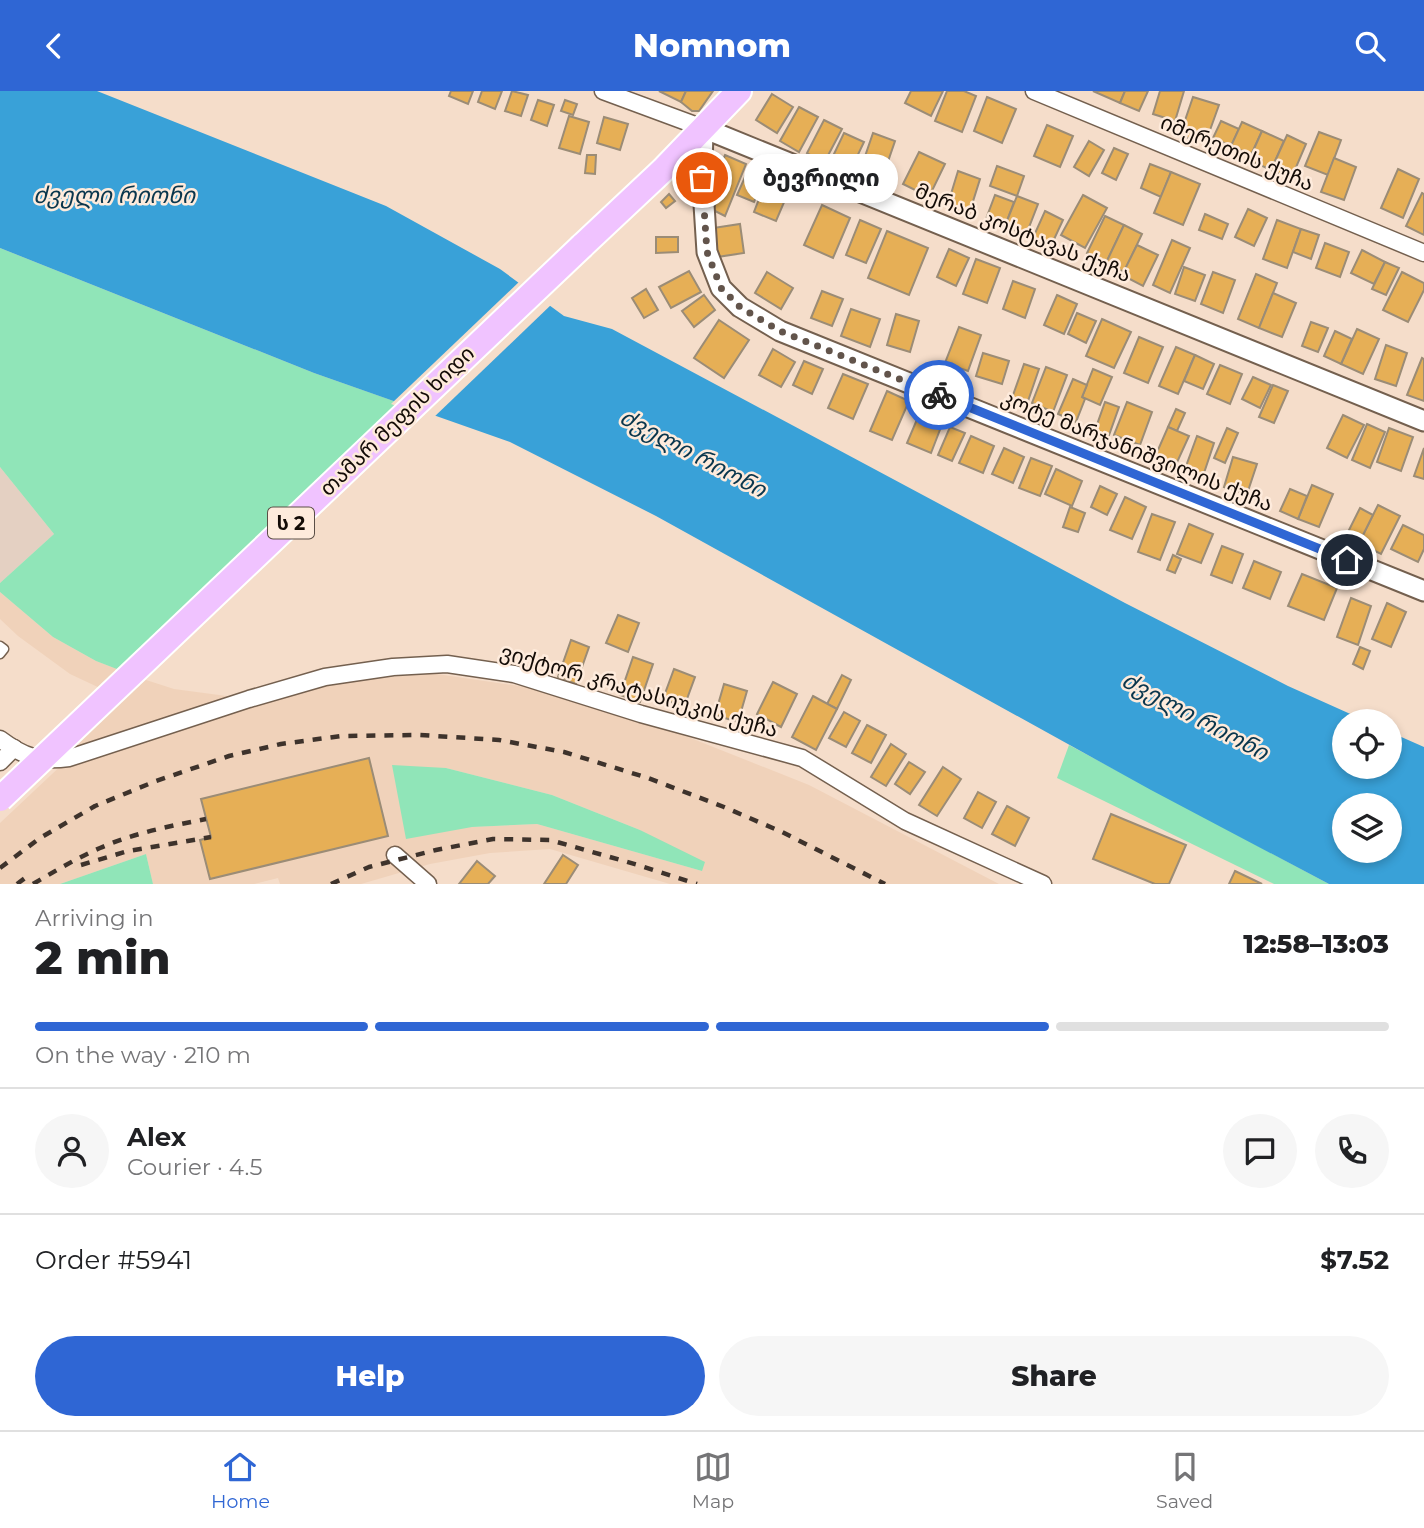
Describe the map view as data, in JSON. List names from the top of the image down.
{
  "streets": {
    "highway": ["თამარ მეფის ხიდი", "ს 2"],
    "street": [
      "იმერეთის ქუჩა",
      "მერაბ კოსტავას ქუჩა",
      "კოტე მარჯანიშვილის ქუჩა",
      "ვიქტორ კრატასიუკის ქუჩა"
    ]
  },
  "crossings": [
    ["მერაბ კოსტავას ქუჩა", "კოტე მარჯანიშვილის ქუჩა"],
    ["მერაბ კოსტავას ქუჩა", "ს 2"],
    ["თამარ მეფის ხიდი", "ს 2"],
    ["კოტე მარჯანიშვილის ქუჩა", "ს 2"]
  ],
  "water": ["ძველი რიონი"],
  "places": ["ბევრილი"],
  "page": {
    "header": "Nomnom",
    "bubble": "ბევრილი",
    "heading": ["2 min", "Arriving in", "12:58–13:03"],
    "panel": [
      "Alex",
      "Courier · 4.5",
      "Order #5941",
      "$7.52"
    ],
    "bar": "On the way · 210 m",
    "buttons": ["Help", "Share"],
    "tabs": ["Home", "Map", "Saved"]
  }
}
